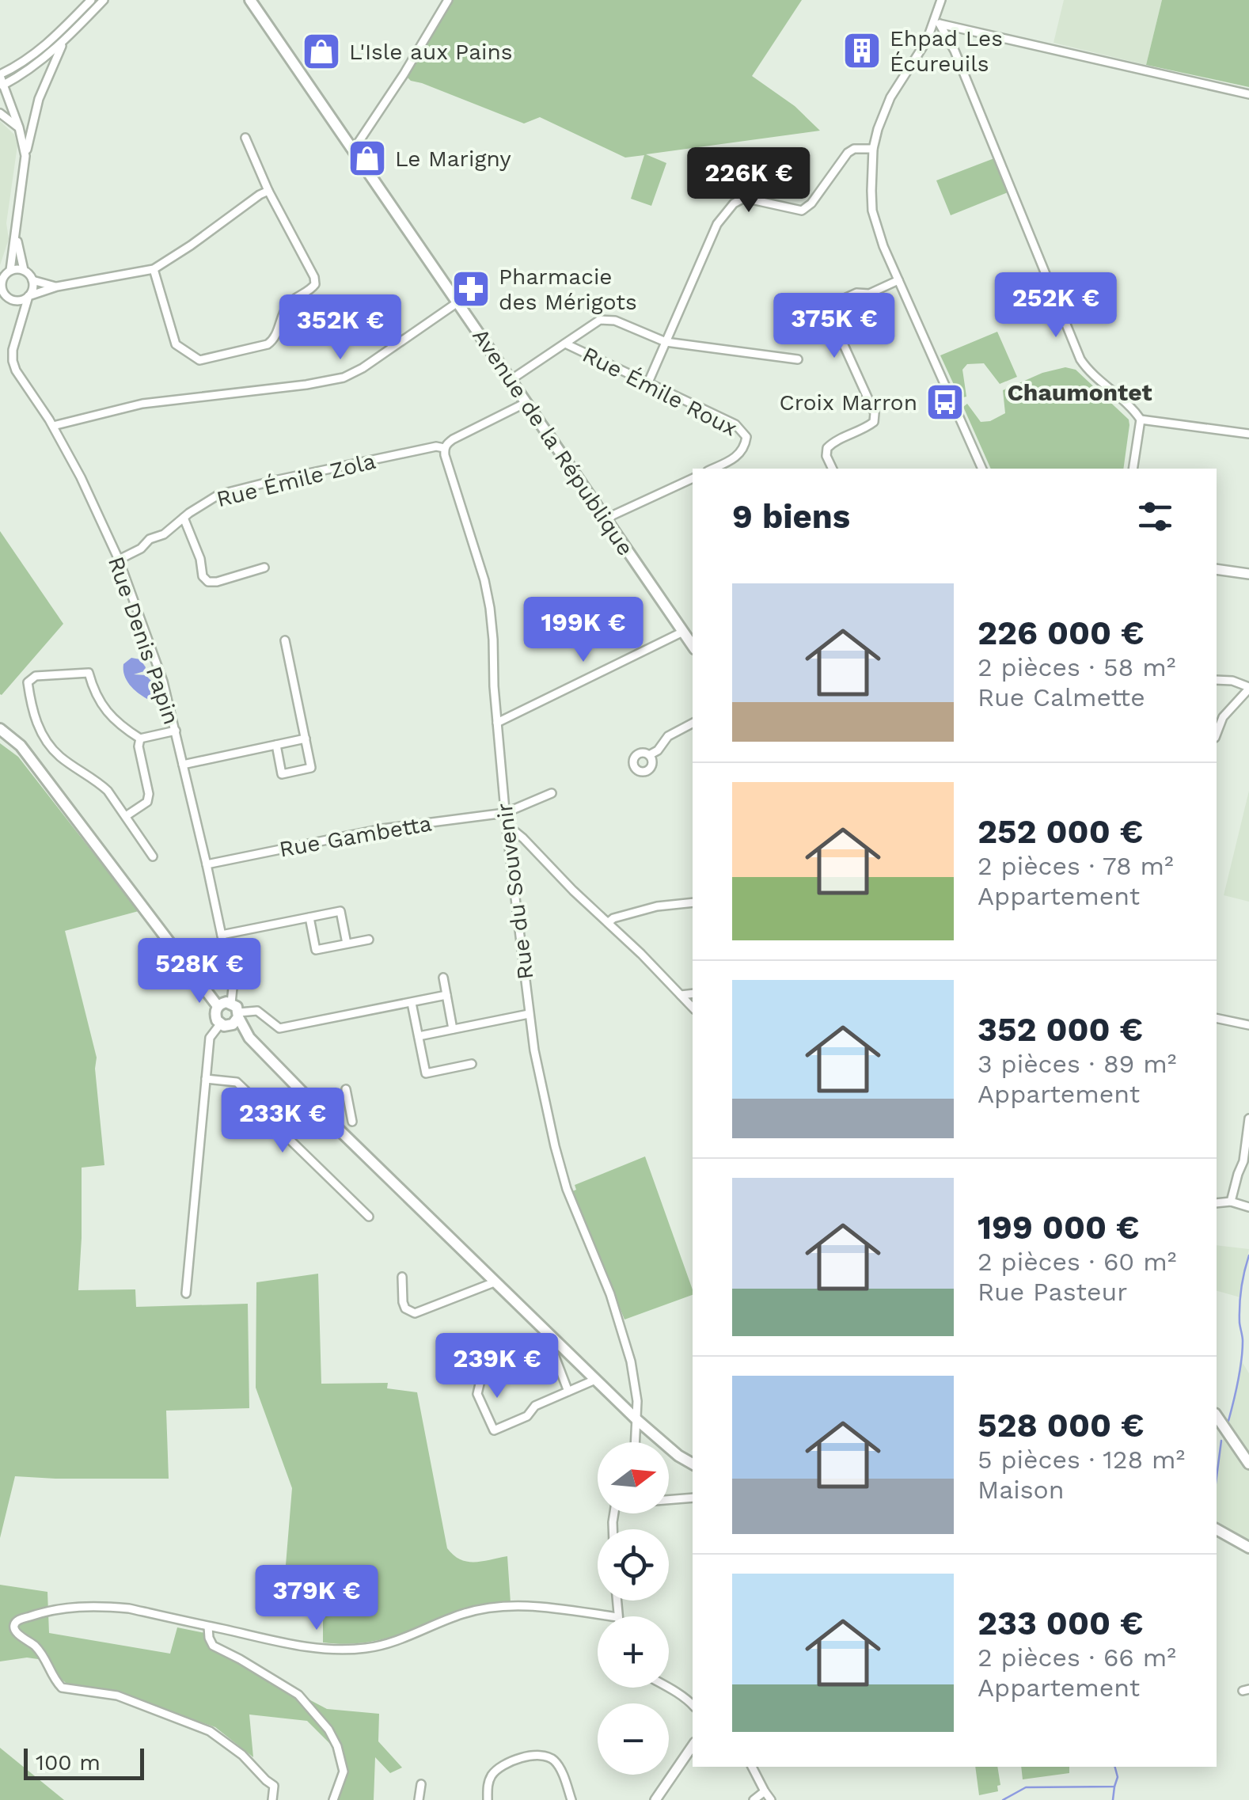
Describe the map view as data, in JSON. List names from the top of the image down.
{
  "streets": {
    "main road": ["Avenue de la République"],
    "street": [
      "Rue Émile Roux",
      "Rue Émile Zola",
      "Rue Denis Papin",
      "Rue Gambetta",
      "Rue du Souvenir"
    ]
  },
  "crossings": [
    ["Rue Émile Zola", "Rue Denis Papin"],
    ["Rue Émile Zola", "Rue du Souvenir"],
    ["Rue Denis Papin", "Rue Gambetta"],
    ["Rue Gambetta", "Rue du Souvenir"]
  ],
  "districts": ["Chaumontet"],
  "places": {
    "building": ["Ehpad Les Écureuils"],
    "shop": ["L'Isle aux Pains", "Le Marigny"],
    "pharmacy": ["Pharmacie des Mérigots"],
    "bus stop": ["Croix Marron"]
  },
  "scale_bar": "100 m",
  "north": "right",
  "page": {
    "price": [
      "226K €",
      "252K €",
      "375K €",
      "352K €",
      "199K €",
      "528K €",
      "233K €",
      "239K €",
      "379K €"
    ],
    "heading": "9 biens",
    "list": [
      {
        "name": "226 000 €",
        "note": "2 pièces · 58 m² · Rue Calmette"
      },
      {
        "name": "252 000 €",
        "note": "2 pièces · 78 m² · Appartement"
      },
      {
        "name": "352 000 €",
        "note": "3 pièces · 89 m² · Appartement"
      },
      {
        "name": "199 000 €",
        "note": "2 pièces · 60 m² · Rue Pasteur"
      },
      {
        "name": "528 000 €",
        "note": "5 pièces · 128 m² · Maison"
      },
      {
        "name": "233 000 €",
        "note": "2 pièces · 66 m² · Appartement"
      }
    ],
    "map_buttons": ["+", "−"],
    "scale": "100 m"
  }
}
